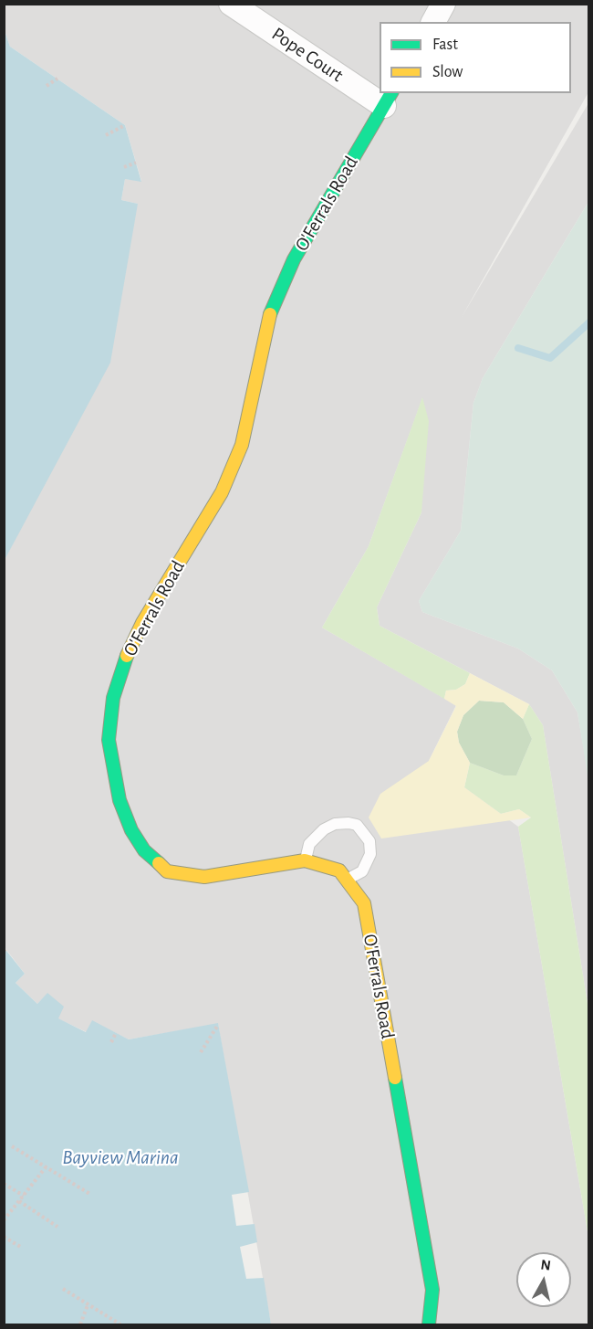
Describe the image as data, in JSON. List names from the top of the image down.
{
  "streets": {
    "street": ["Pope Court", "O'Ferrals Road"]
  },
  "water": ["Bayview Marina"],
  "legend": ["Fast", "Slow"],
  "north": "top"
}
